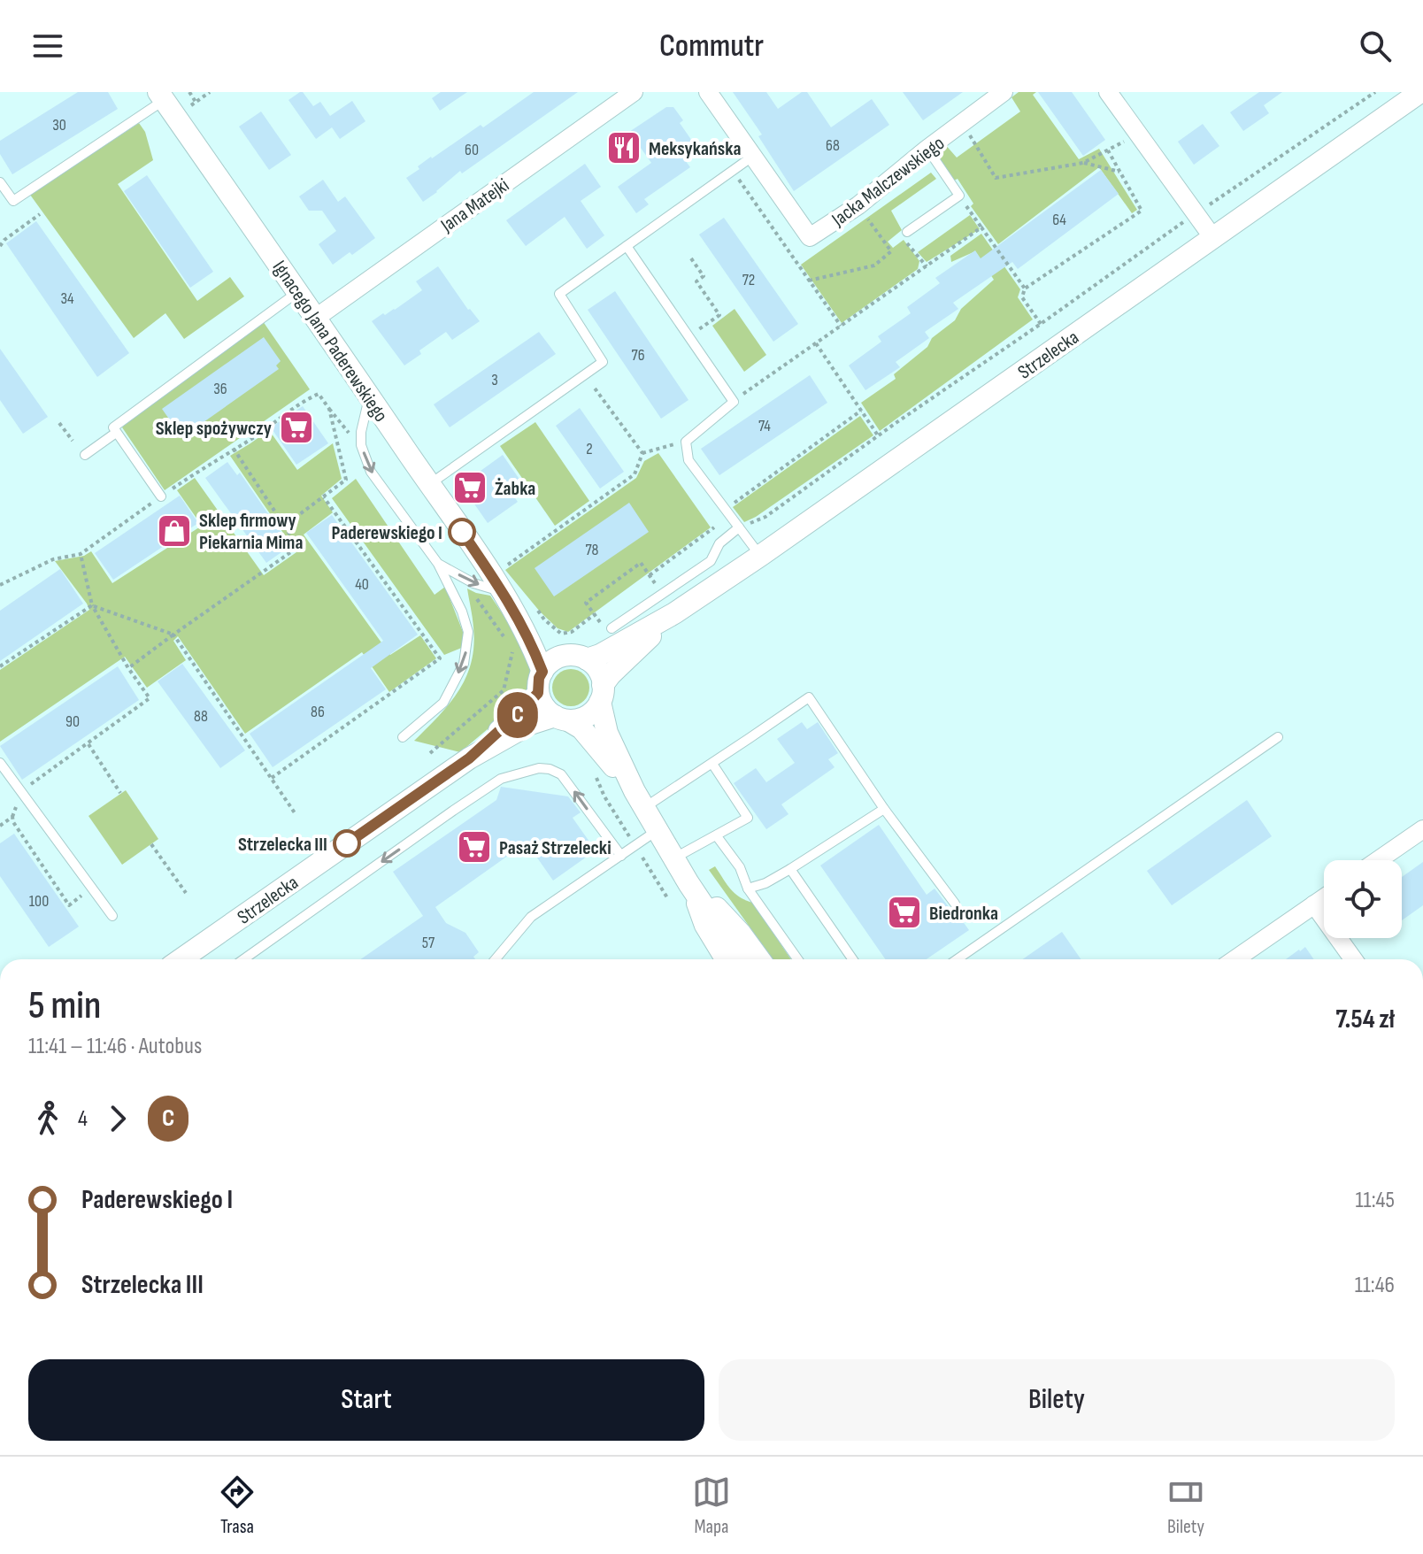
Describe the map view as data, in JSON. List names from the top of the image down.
{
  "streets": {
    "street": [
      "Jacka Malczewskiego",
      "Jana Matejki",
      "Ignacego Jana Paderewskiego",
      "Strzelecka"
    ]
  },
  "crossings": [
    ["Jana Matejki", "Ignacego Jana Paderewskiego"],
    ["Ignacego Jana Paderewskiego", "Strzelecka"]
  ],
  "places": {
    "restaurant": ["Meksykańska"],
    "supermarket": [
      "Sklep spożywczy",
      "Żabka",
      "Pasaż Strzelecki",
      "Biedronka"
    ],
    "shop": ["Sklep firmowy Piekarnia Mima"],
    "other": ["Paderewskiego I", "Strzelecka III"]
  },
  "lines": ["bus line C"],
  "house_numbers": [
    "30",
    "68",
    "60",
    "64",
    "72",
    "34",
    "76",
    "3",
    "36",
    "74",
    "2",
    "78",
    "40",
    "86",
    "88",
    "90",
    "100",
    "57"
  ],
  "page": {
    "header": "Commutr",
    "on_map": "C",
    "heading": ["5 min", "11:41 – 11:46 · Autobus", "7.54 zł"],
    "legs": ["4", "C"],
    "list": [
      {
        "name": "Paderewskiego I",
        "value": "11:45"
      },
      {
        "name": "Strzelecka III",
        "value": "11:46"
      }
    ],
    "buttons": ["Start", "Bilety"],
    "tabs": ["Trasa", "Mapa", "Bilety"]
  }
}
